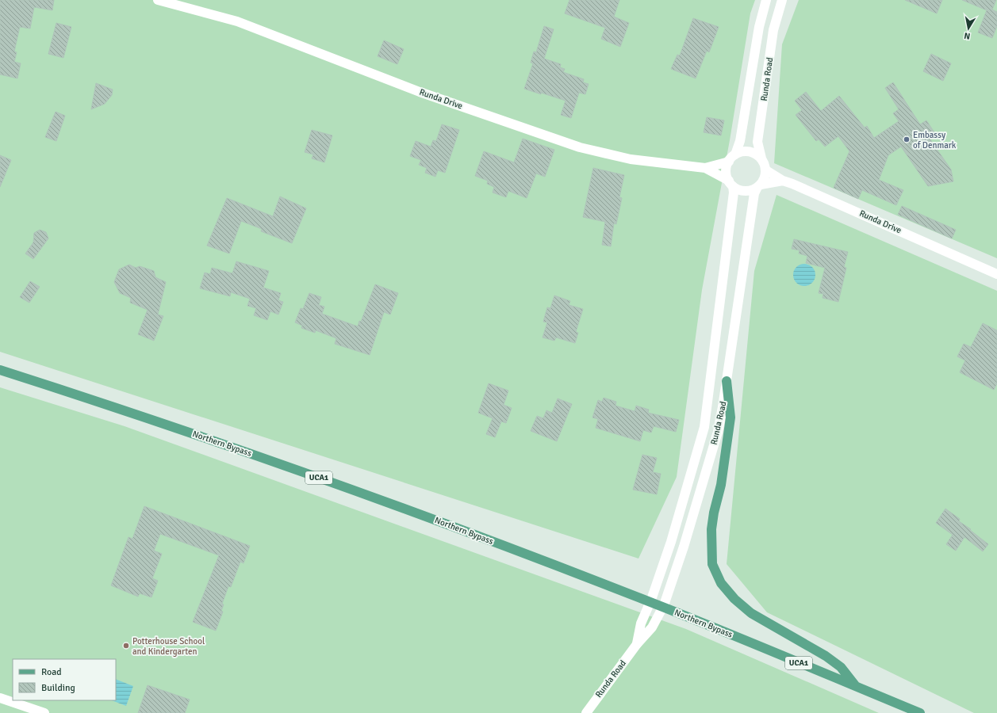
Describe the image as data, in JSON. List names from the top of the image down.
{
  "streets": {
    "main road": ["Northern Bypass", "UCA1"],
    "street": ["Runda Road", "Runda Drive"]
  },
  "crossings": [
    ["Runda Road", "Runda Drive"]
  ],
  "places": ["Embassy of Denmark", "Potterhouse School and Kindergarten"],
  "legend": ["Road", "Building"],
  "north": "bottom"
}
